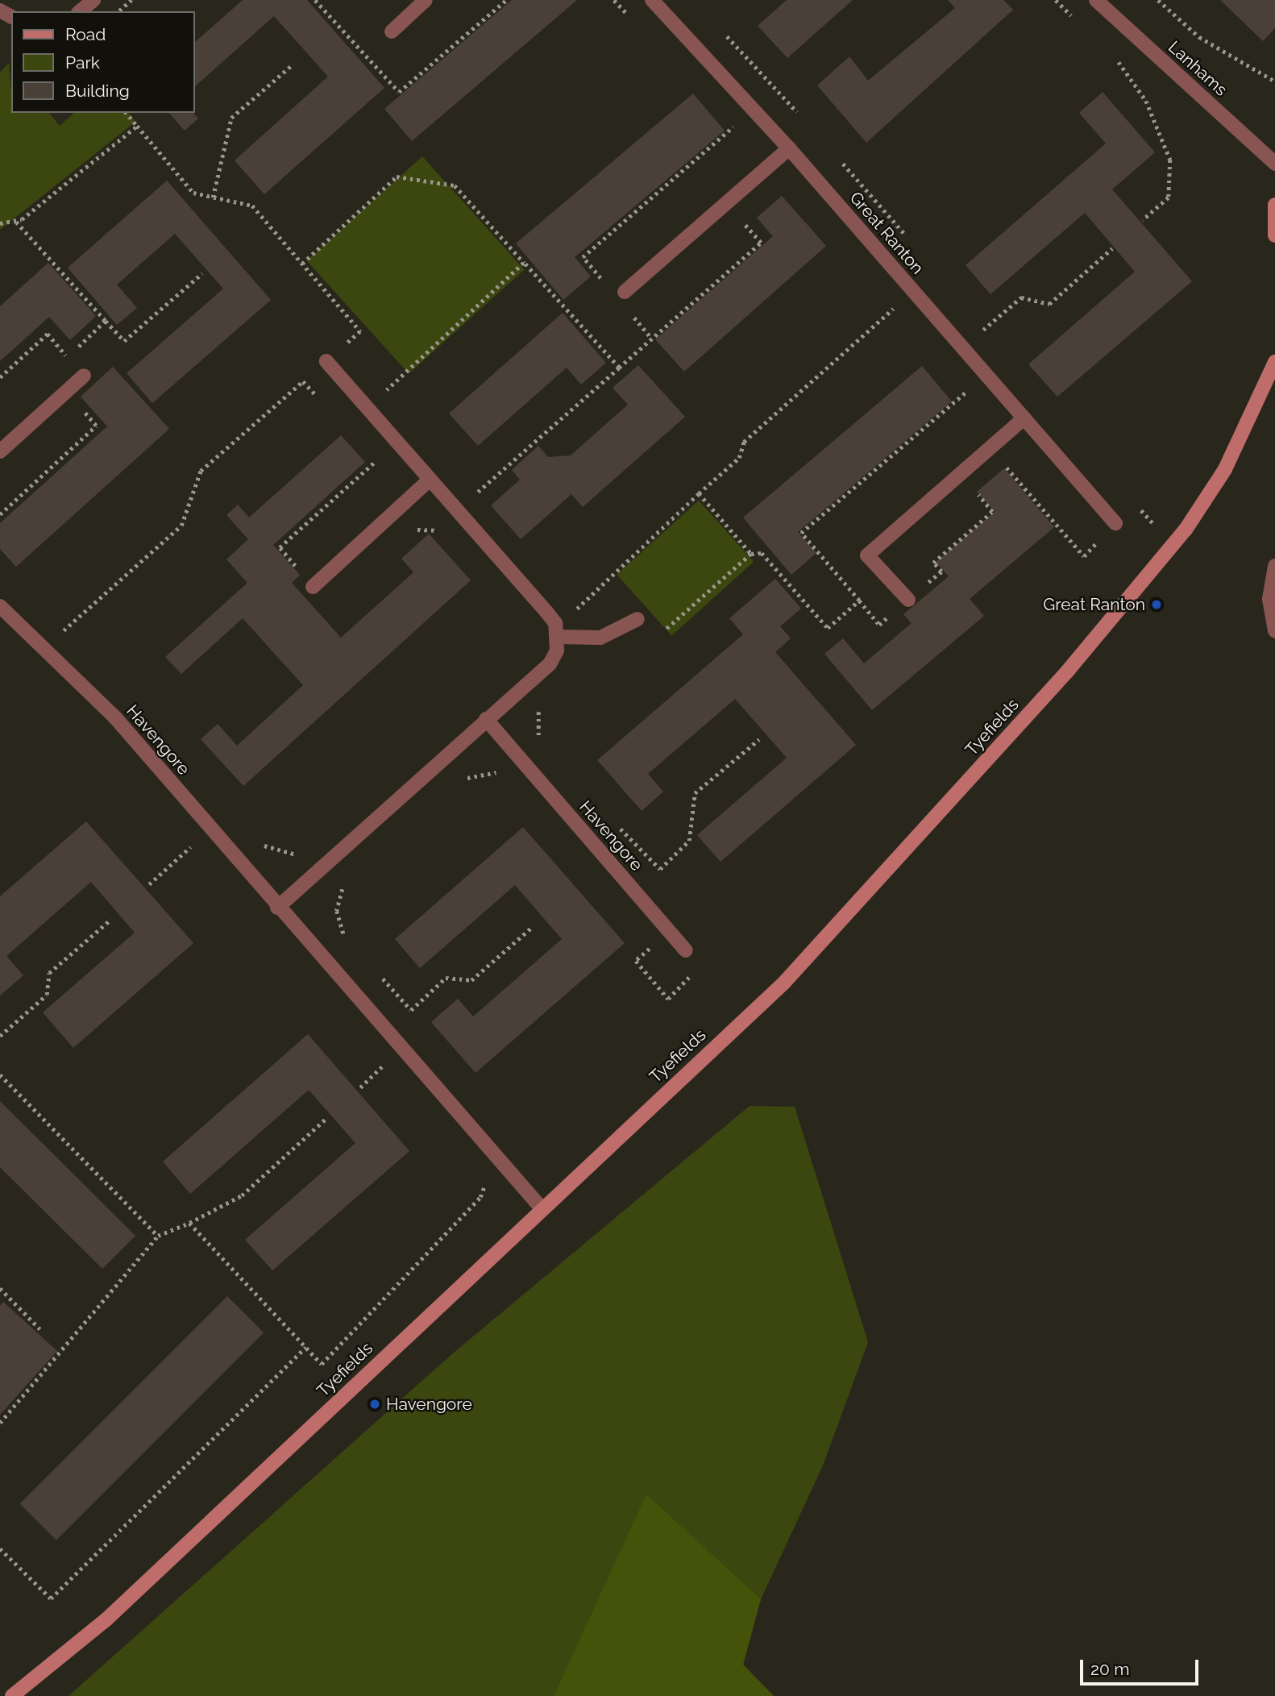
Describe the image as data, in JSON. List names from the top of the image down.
{
  "streets": {
    "street": [
      "Lanhams",
      "Great Ranton",
      "Tyefields",
      "Havengore"
    ]
  },
  "crossings": [
    ["Tyefields", "Havengore"]
  ],
  "places": ["Great Ranton", "Havengore"],
  "legend": ["Road", "Park", "Building"],
  "scale_bar": "20 m"
}
